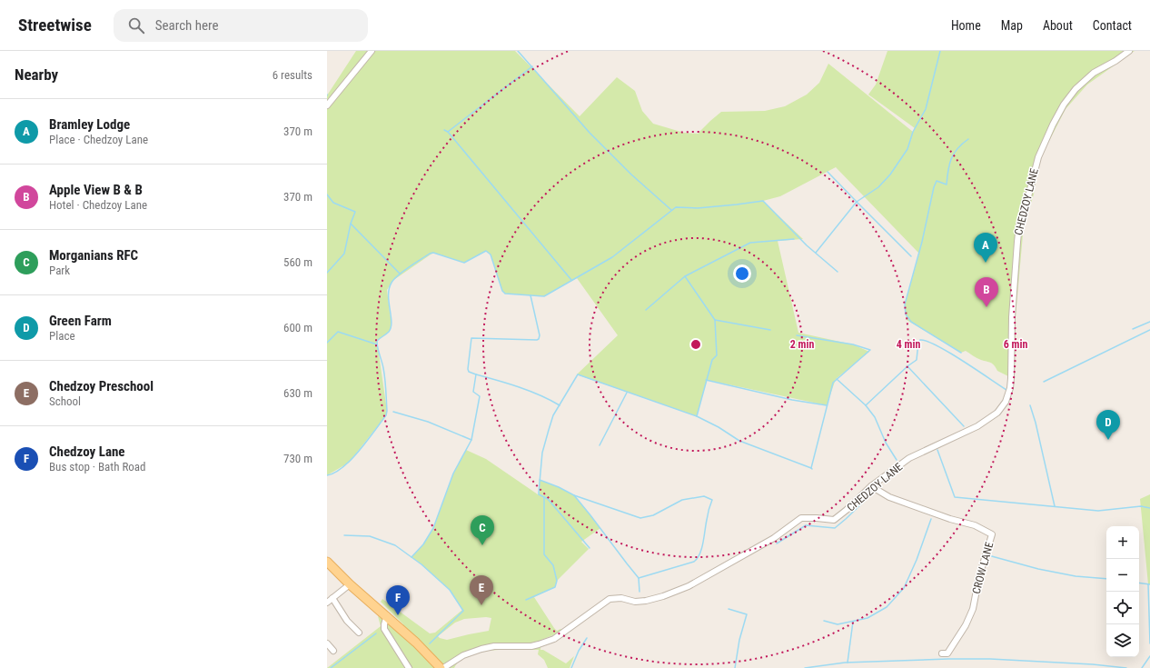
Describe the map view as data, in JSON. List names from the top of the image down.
{
  "streets": {
    "street": ["CHEDZOY LANE", "CROW LANE"]
  },
  "crossings": [
    ["CHEDZOY LANE", "CROW LANE"]
  ],
  "page": {
    "header": "Streetwise",
    "search": "Search here",
    "nav": [
      "Home",
      "Map",
      "About",
      "Contact"
    ],
    "heading": ["Nearby", "6 results"],
    "list": [
      {
        "mark": "A",
        "name": "Bramley Lodge",
        "note": "Place · Chedzoy Lane",
        "value": "370 m"
      },
      {
        "mark": "B",
        "name": "Apple View B & B",
        "note": "Hotel · Chedzoy Lane",
        "value": "370 m"
      },
      {
        "mark": "C",
        "name": "Morganians RFC",
        "note": "Park",
        "value": "560 m"
      },
      {
        "mark": "D",
        "name": "Green Farm",
        "note": "Place",
        "value": "600 m"
      },
      {
        "mark": "E",
        "name": "Chedzoy Preschool",
        "note": "School",
        "value": "630 m"
      },
      {
        "mark": "F",
        "name": "Chedzoy Lane",
        "note": "Bus stop · Bath Road",
        "value": "730 m"
      }
    ],
    "pins": [
      "A",
      "B",
      "D",
      "C",
      "E",
      "F"
    ],
    "map_buttons": ["+", "−"]
  },
  "rings": ["2 min", "4 min", "6 min"]
}
